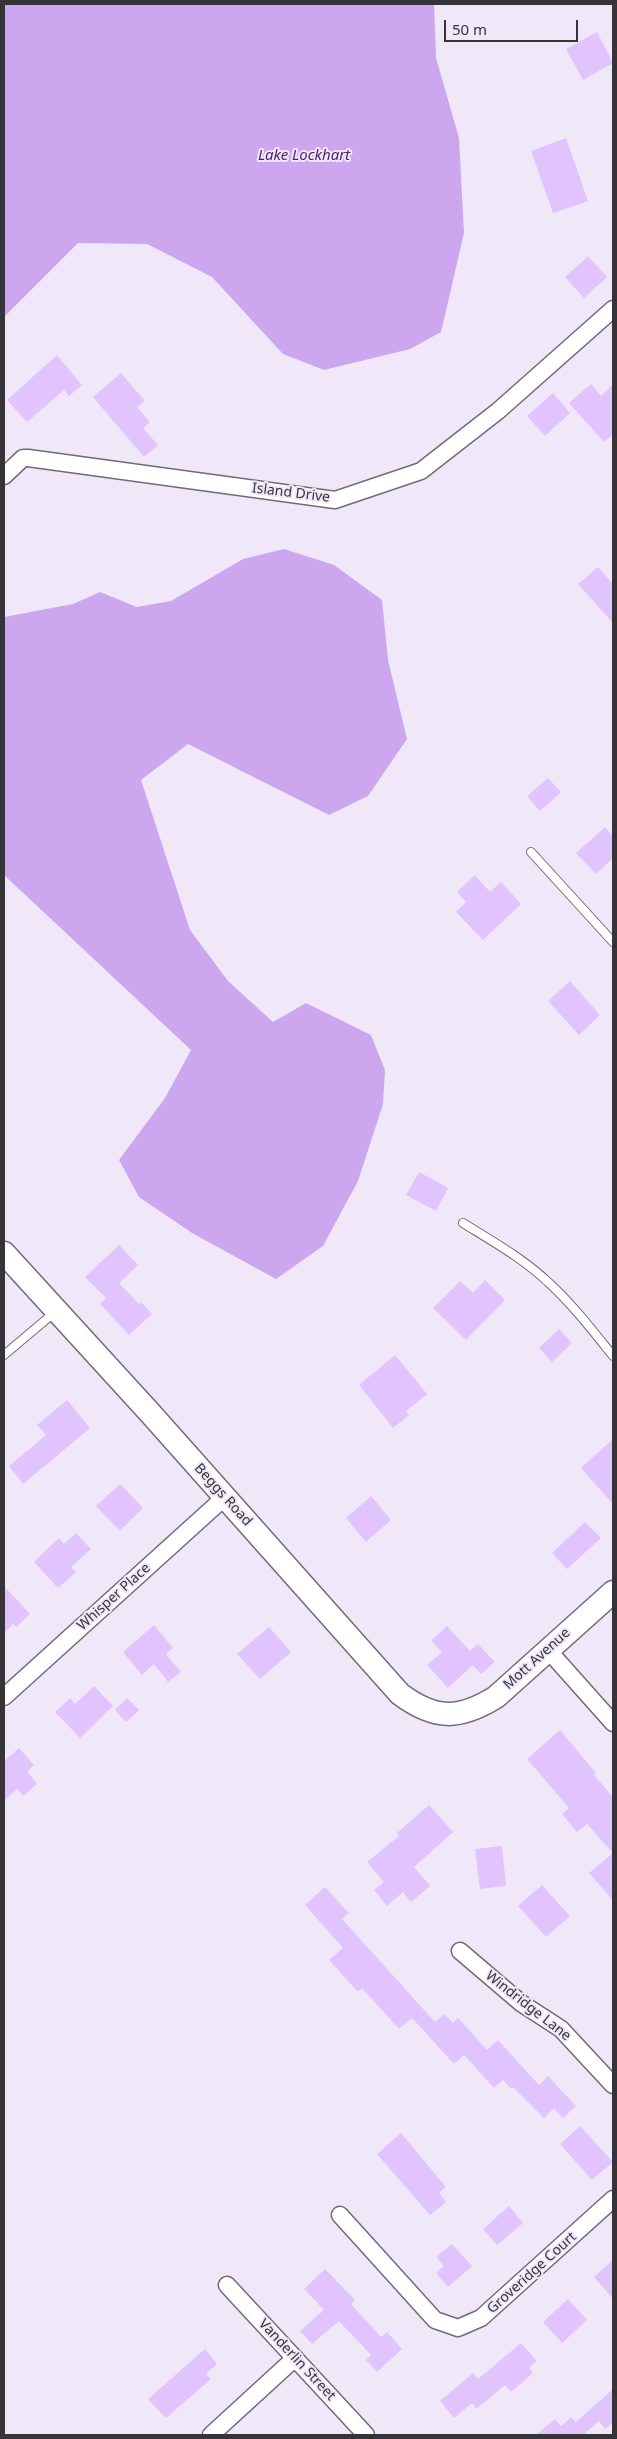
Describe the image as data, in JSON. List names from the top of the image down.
{
  "streets": {
    "street": [
      "Island Drive",
      "Beggs Road",
      "Whisper Place",
      "Mott Avenue",
      "Windridge Lane",
      "Groveridge Court",
      "Vanderlin Street"
    ]
  },
  "crossings": [
    ["Beggs Road", "Whisper Place"],
    ["Beggs Road", "Mott Avenue"]
  ],
  "water": ["Lake Lockhart"],
  "scale_bar": "50 m"
}
